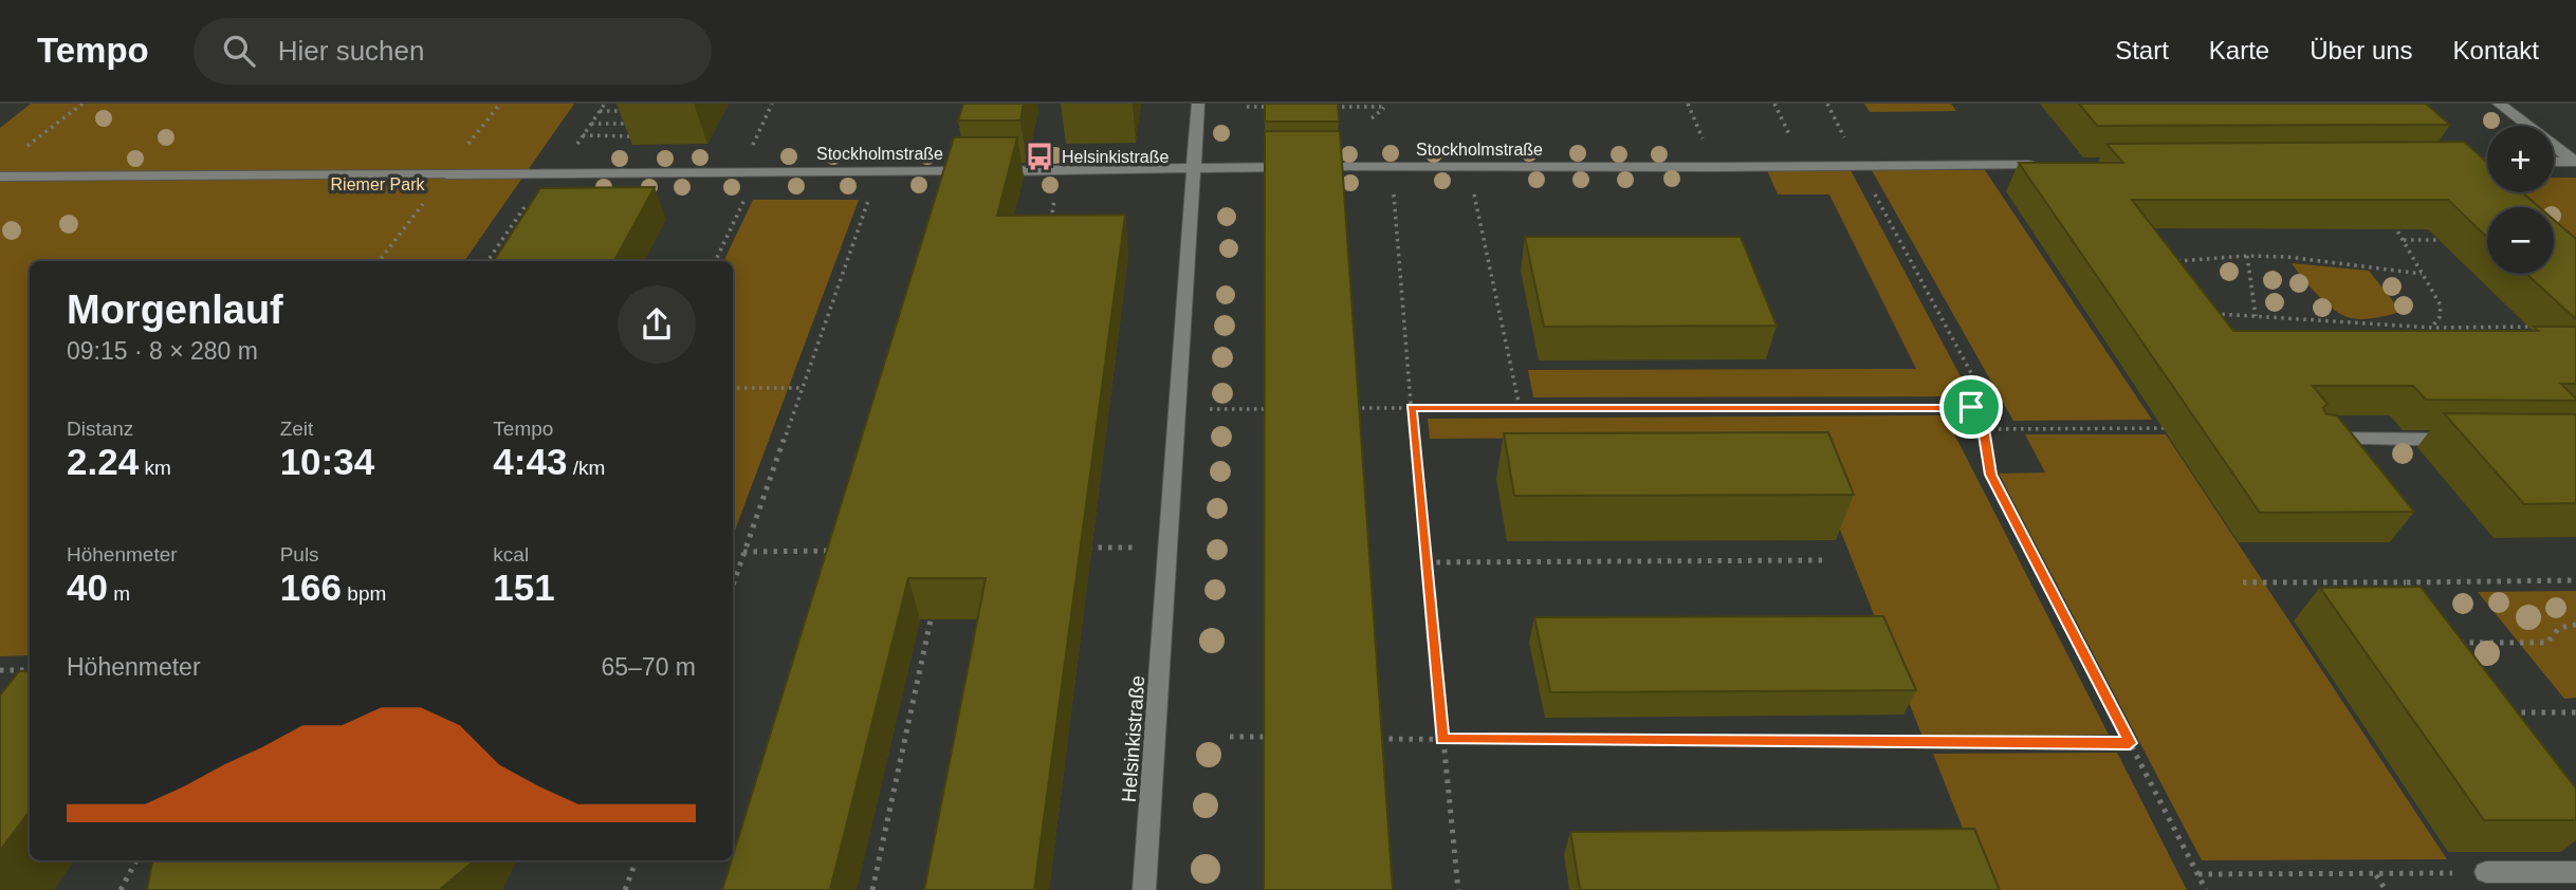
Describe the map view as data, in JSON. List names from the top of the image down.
{
  "streets": {
    "street": ["Stockholmstraße", "Helsinkistraße"]
  },
  "crossings": [
    ["Stockholmstraße", "Helsinkistraße"]
  ],
  "parks": ["Riemer Park"],
  "places": {
    "bus stop": ["Helsinkistraße"]
  },
  "page": {
    "header": "Tempo",
    "search": "Hier suchen",
    "nav": [
      "Start",
      "Karte",
      "Über uns",
      "Kontakt"
    ],
    "map_buttons": ["+", "−"],
    "heading": ["Morgenlauf", "09:15 · 8 × 280 m"],
    "stats": [
      ["Distanz", "2.24 km"],
      ["Zeit", "10:34"],
      ["Tempo", "4:43 /km"],
      ["Höhenmeter", "40 m"],
      ["Puls", "166 bpm"],
      ["kcal", "151"]
    ],
    "chart": ["Höhenmeter", "65–70 m"]
  }
}
